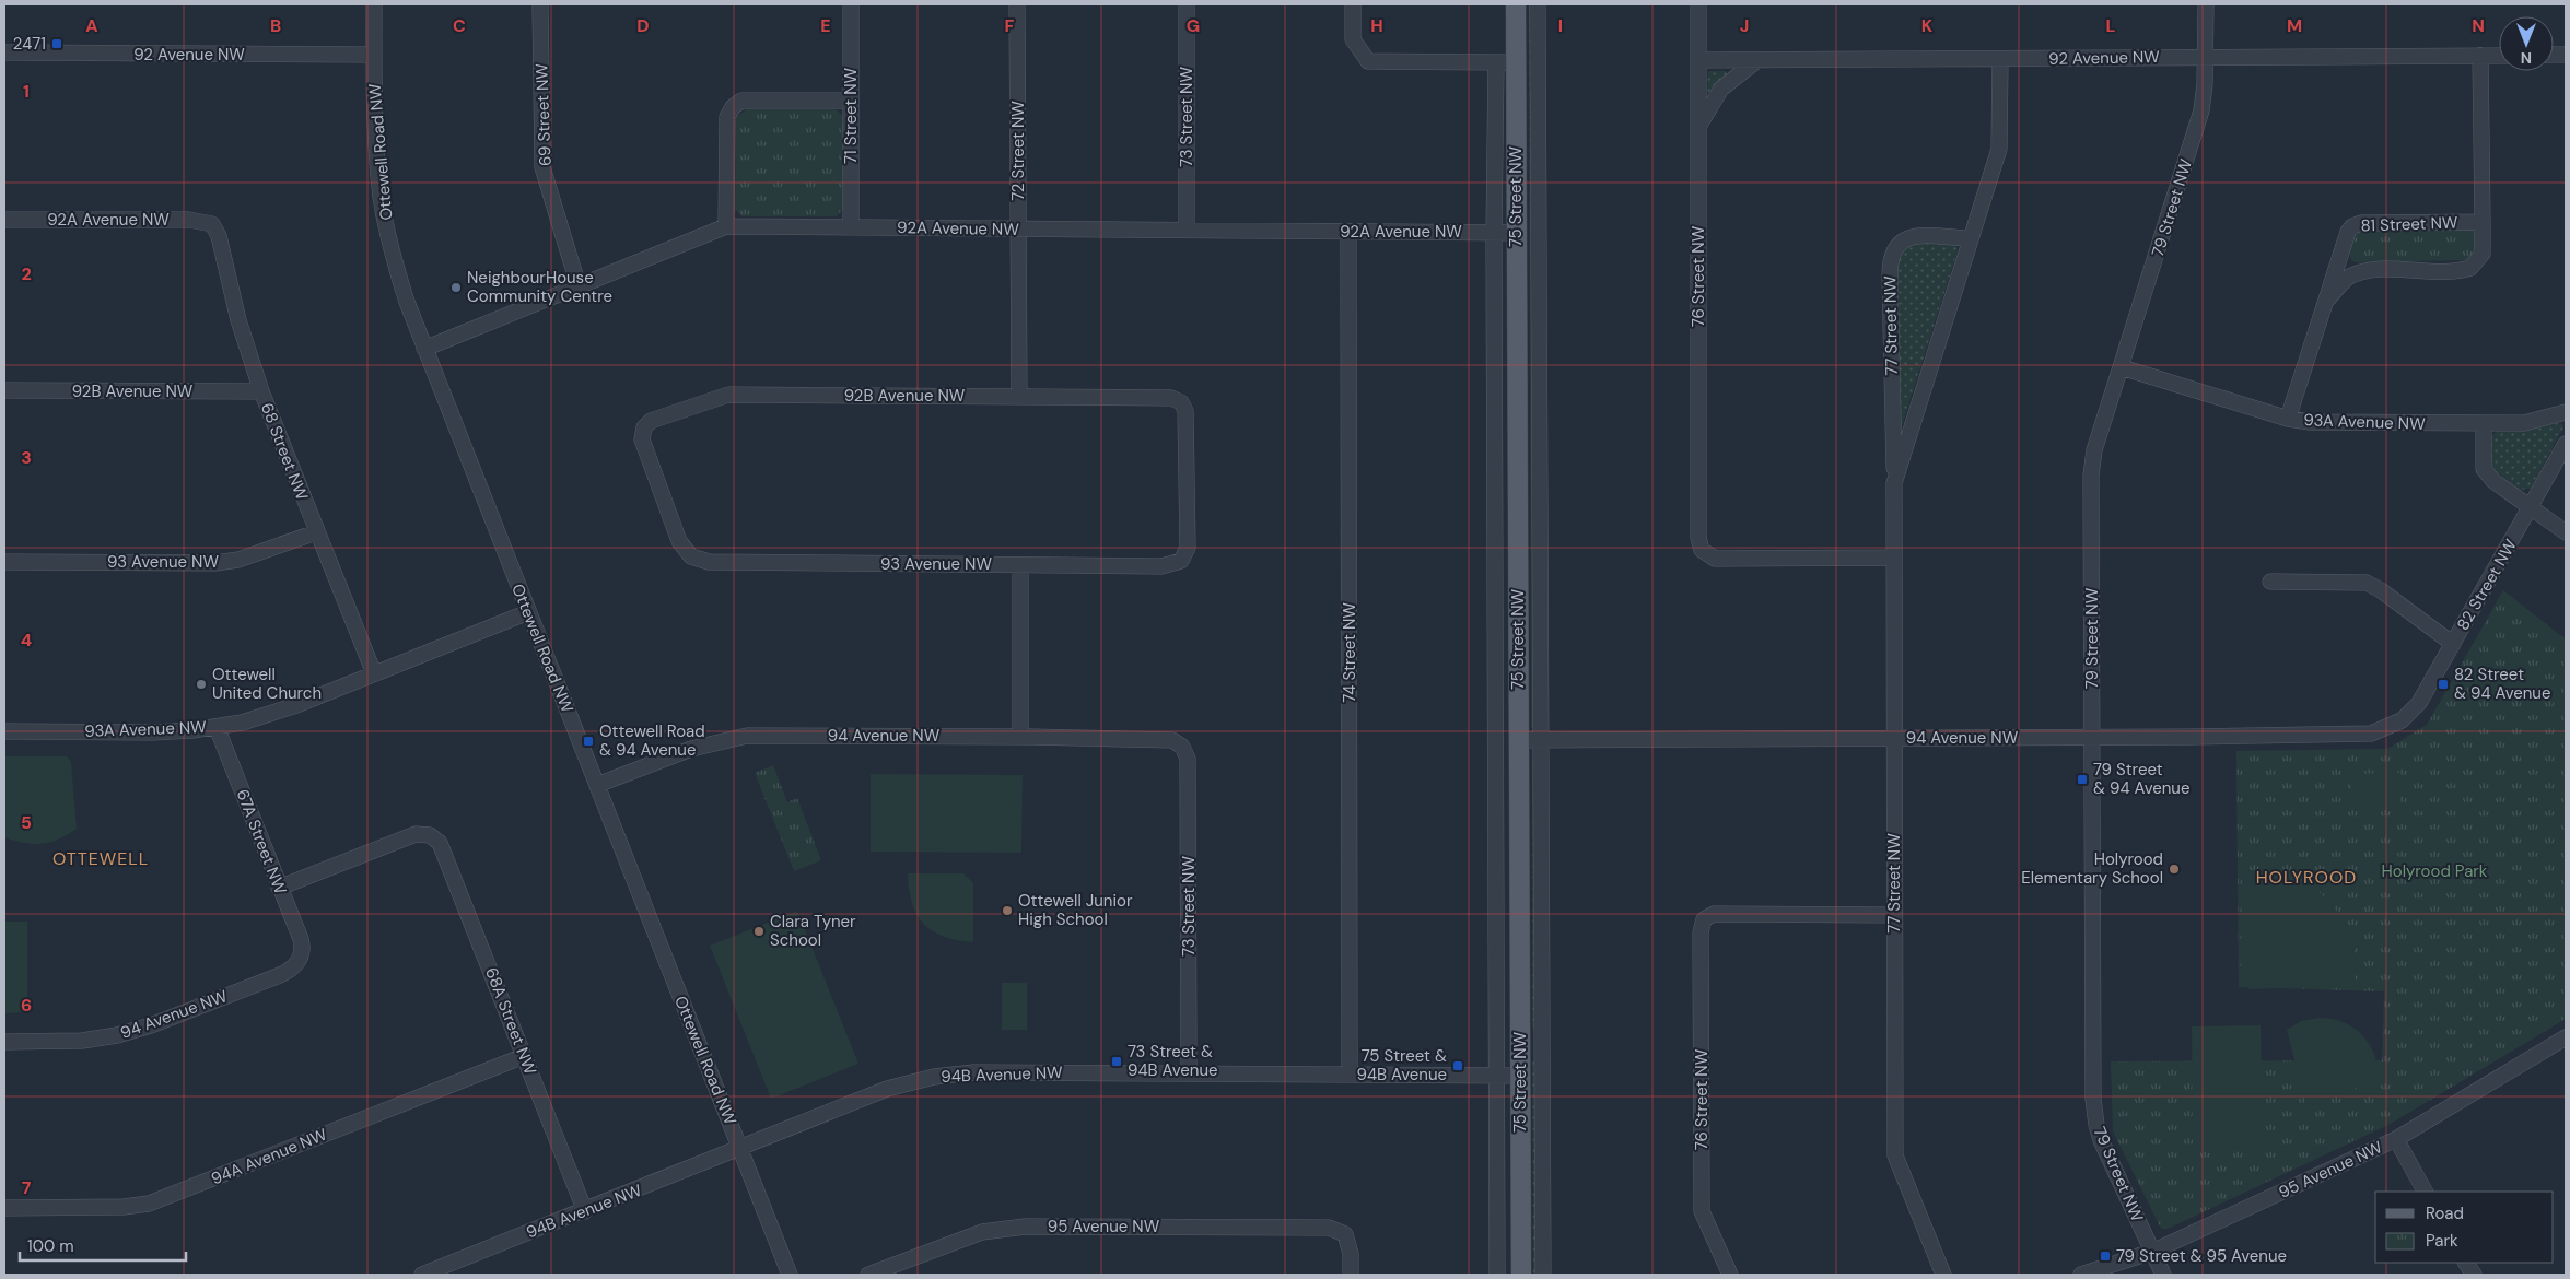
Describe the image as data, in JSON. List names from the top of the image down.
{
  "streets": {
    "main road": ["75 Street NW"],
    "street": [
      "92 Avenue NW",
      "69 Street NW",
      "71 Street NW",
      "73 Street NW",
      "72 Street NW",
      "Ottewell Road NW",
      "79 Street NW",
      "92A Avenue NW",
      "81 Street NW",
      "76 Street NW",
      "77 Street NW",
      "92B Avenue NW",
      "93A Avenue NW",
      "68 Street NW",
      "93 Avenue NW",
      "82 Street NW",
      "74 Street NW",
      "94 Avenue NW",
      "67A Street NW",
      "68A Street NW",
      "94B Avenue NW",
      "94A Avenue NW",
      "95 Avenue NW"
    ]
  },
  "crossings": [
    ["92 Avenue NW", "Ottewell Road NW"],
    ["92 Avenue NW", "79 Street NW"],
    ["92 Avenue NW", "81 Street NW"],
    ["92 Avenue NW", "76 Street NW"],
    ["92 Avenue NW", "77 Street NW"],
    ["69 Street NW", "92A Avenue NW"],
    ["71 Street NW", "92A Avenue NW"],
    ["73 Street NW", "92A Avenue NW"],
    ["73 Street NW", "94 Avenue NW"],
    ["73 Street NW", "94B Avenue NW"],
    ["72 Street NW", "92A Avenue NW"],
    ["72 Street NW", "92B Avenue NW"],
    ["Ottewell Road NW", "92A Avenue NW"],
    ["Ottewell Road NW", "93A Avenue NW"],
    ["Ottewell Road NW", "94 Avenue NW"],
    ["Ottewell Road NW", "94B Avenue NW"],
    ["75 Street NW", "92A Avenue NW"],
    ["75 Street NW", "94 Avenue NW"],
    ["75 Street NW", "94B Avenue NW"],
    ["79 Street NW", "93A Avenue NW"],
    ["79 Street NW", "94 Avenue NW"],
    ["79 Street NW", "95 Avenue NW"],
    ["92A Avenue NW", "68 Street NW"],
    ["92A Avenue NW", "74 Street NW"],
    ["81 Street NW", "93A Avenue NW"],
    ["76 Street NW", "77 Street NW"],
    ["77 Street NW", "94 Avenue NW"],
    ["92B Avenue NW", "68 Street NW"],
    ["92B Avenue NW", "93 Avenue NW"],
    ["93A Avenue NW", "68 Street NW"],
    ["93A Avenue NW", "67A Street NW"],
    ["68 Street NW", "93 Avenue NW"],
    ["82 Street NW", "94 Avenue NW"],
    ["74 Street NW", "94B Avenue NW"],
    ["94 Avenue NW", "67A Street NW"],
    ["67A Street NW", "68A Street NW"],
    ["68A Street NW", "94B Avenue NW"],
    ["68A Street NW", "94A Avenue NW"]
  ],
  "districts": ["OTTEWELL", "HOLYROOD"],
  "parks": ["Holyrood Park"],
  "places": {
    "transit": [
      "2471",
      "82 Street & 94 Avenue",
      "Ottewell Road & 94 Avenue",
      "79 Street & 94 Avenue",
      "73 Street & 94B Avenue",
      "75 Street & 94B Avenue",
      "79 Street & 95 Avenue"
    ],
    "other": [
      "NeighbourHouse Community Centre",
      "Ottewell United Church",
      "Holyrood Elementary School",
      "Ottewell Junior High School",
      "Clara Tyner School"
    ]
  },
  "legend": ["Road", "Park"],
  "scale_bar": "100 m",
  "north": "bottom",
  "grid": {
    "columns": [
      "A",
      "B",
      "C",
      "D",
      "E",
      "F",
      "G",
      "H",
      "I",
      "J",
      "K",
      "L",
      "M",
      "N"
    ],
    "rows": [
      "1",
      "2",
      "3",
      "4",
      "5",
      "6",
      "7"
    ]
  }
}
